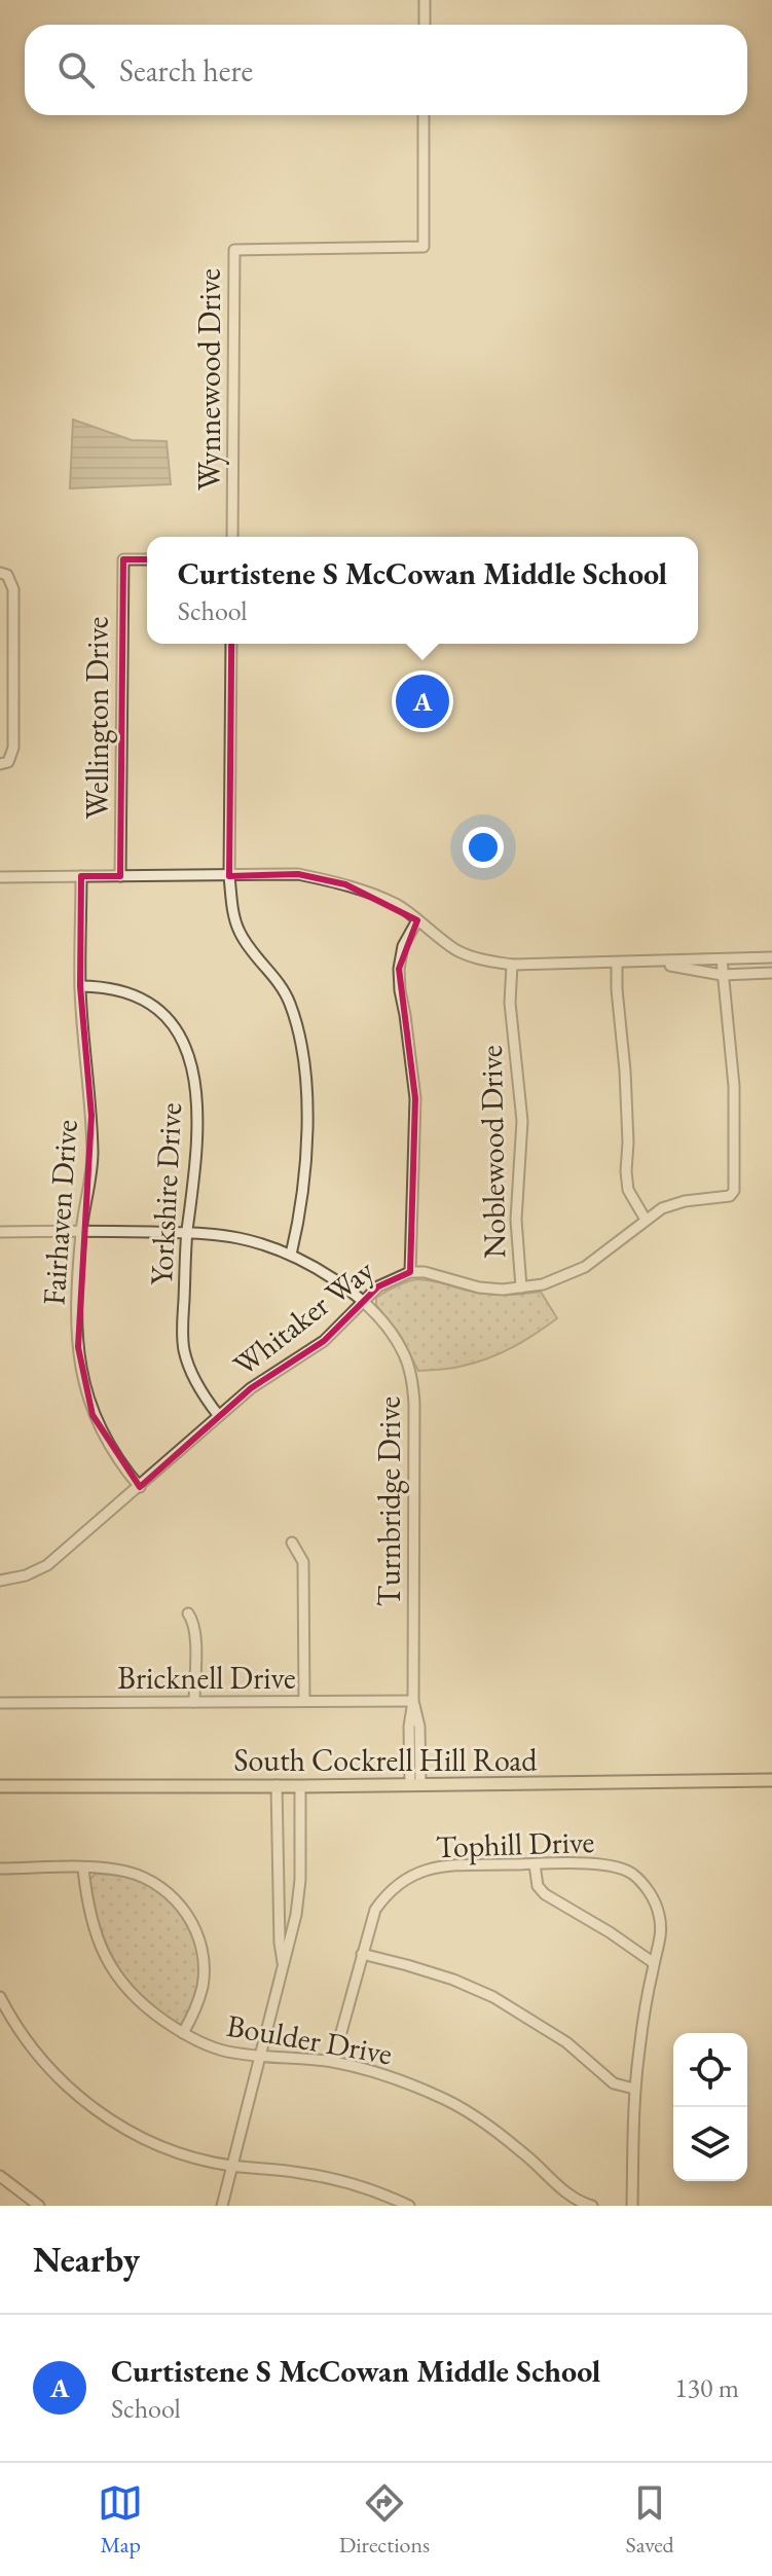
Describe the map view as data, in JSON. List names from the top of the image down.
{
  "streets": {
    "main road": ["South Cockrell Hill Road"],
    "street": [
      "Wynnewood Drive",
      "Wellington Drive",
      "Noblewood Drive",
      "Yorkshire Drive",
      "Fairhaven Drive",
      "Whitaker Way",
      "Turnbridge Drive",
      "Bricknell Drive",
      "Tophill Drive",
      "Boulder Drive"
    ]
  },
  "crossings": [
    ["Noblewood Drive", "Whitaker Way"],
    ["Yorkshire Drive", "Fairhaven Drive"],
    ["Yorkshire Drive", "Whitaker Way"],
    ["Yorkshire Drive", "Turnbridge Drive"],
    ["Fairhaven Drive", "Whitaker Way"],
    ["Fairhaven Drive", "Turnbridge Drive"],
    ["Whitaker Way", "Turnbridge Drive"],
    ["Turnbridge Drive", "Bricknell Drive"],
    ["Turnbridge Drive", "South Cockrell Hill Road"],
    ["Tophill Drive", "Boulder Drive"]
  ],
  "page": {
    "search": "Search here",
    "popup": ["Curtistene S McCowan Middle School", "School"],
    "pins": "A",
    "heading": "Nearby",
    "list": [
      {
        "mark": "A",
        "name": "Curtistene S McCowan Middle School",
        "note": "School",
        "value": "130 m"
      }
    ],
    "nav": ["Map", "Directions", "Saved"]
  }
}
